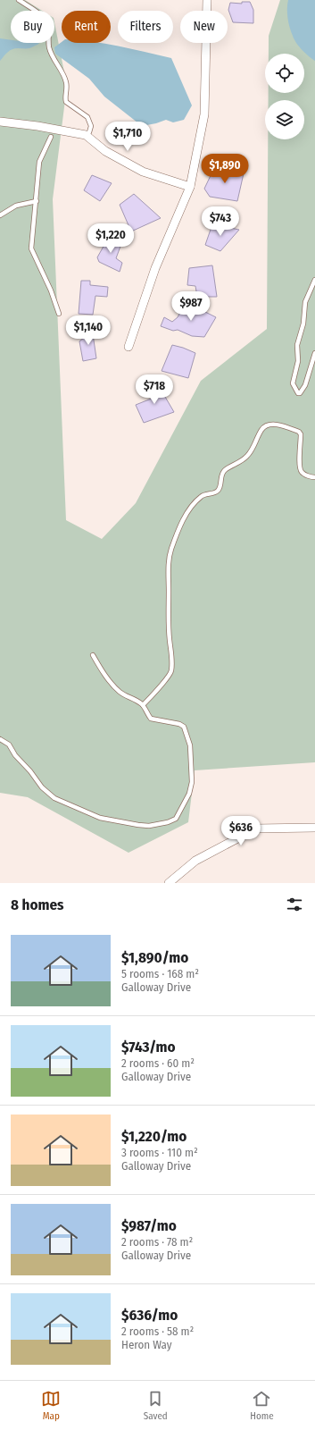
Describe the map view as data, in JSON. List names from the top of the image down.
{
  "page": {
    "chip": [
      "Buy",
      "Rent",
      "Filters",
      "New"
    ],
    "price": [
      "$1,710",
      "$1,890",
      "$743",
      "$1,220",
      "$987",
      "$1,140",
      "$718",
      "$636"
    ],
    "heading": "8 homes",
    "list": [
      {
        "name": "$1,890/mo",
        "note": "5 rooms · 168 m² · Galloway Drive"
      },
      {
        "name": "$743/mo",
        "note": "2 rooms · 60 m² · Galloway Drive"
      },
      {
        "name": "$1,220/mo",
        "note": "3 rooms · 110 m² · Galloway Drive"
      },
      {
        "name": "$987/mo",
        "note": "2 rooms · 78 m² · Galloway Drive"
      },
      {
        "name": "$636/mo",
        "note": "2 rooms · 58 m² · Heron Way"
      }
    ],
    "tabs": ["Map", "Saved", "Home"]
  }
}
